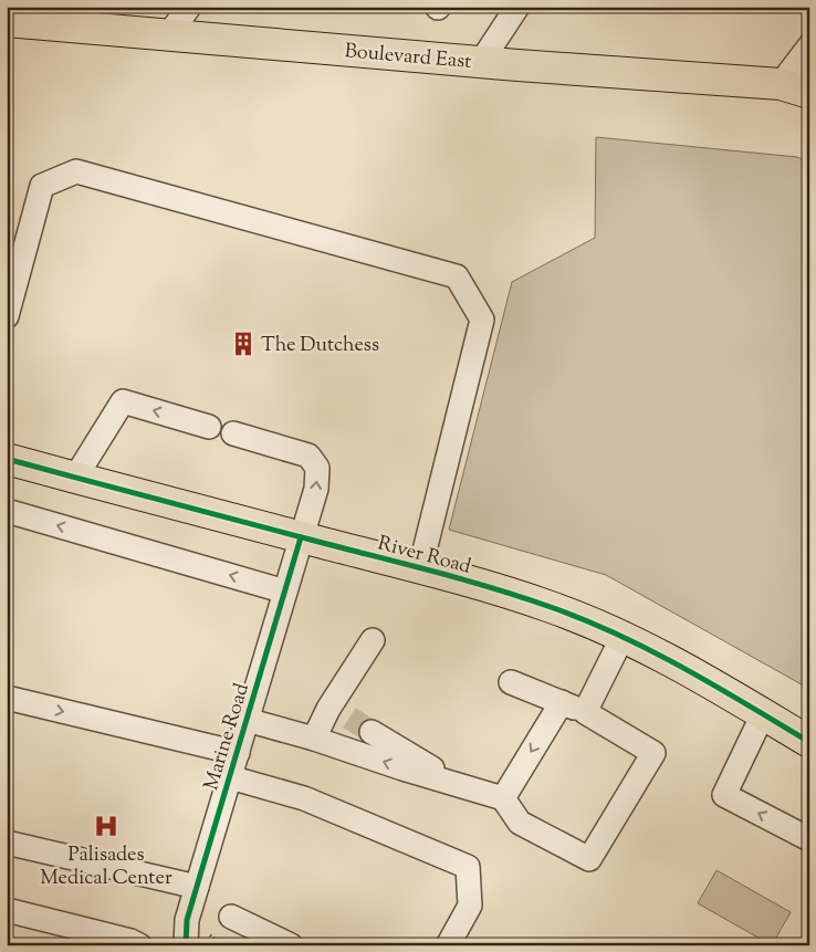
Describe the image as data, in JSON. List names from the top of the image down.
{
  "streets": {
    "main road": ["Boulevard East", "River Road"],
    "street": ["Marine Road"]
  },
  "crossings": [
    ["River Road", "Marine Road"]
  ],
  "places": {
    "building": ["The Dutchess"],
    "hospital": ["Palisades Medical Center"]
  }
}
